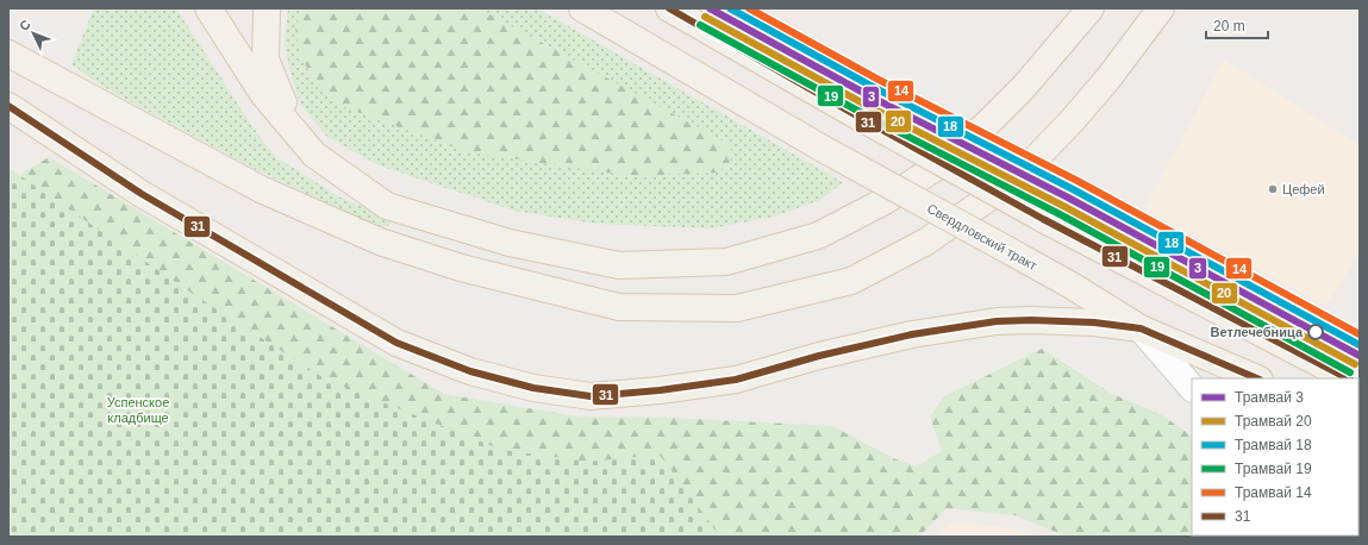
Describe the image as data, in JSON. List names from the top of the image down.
{
  "streets": {
    "main road": ["Свердловский тракт"]
  },
  "parks": ["Успенское кладбище"],
  "places": ["Цефей", "Ветлечебница"],
  "lines": [
    "tram line 3",
    "tram line 18",
    "tram line 14",
    "transit line 31",
    "tram line 20",
    "tram line 19"
  ],
  "legend": [
    "Трамвай 3",
    "Трамвай 20",
    "Трамвай 18",
    "Трамвай 19",
    "Трамвай 14",
    "31"
  ],
  "scale_bar": "20 m",
  "north": "top left"
}
